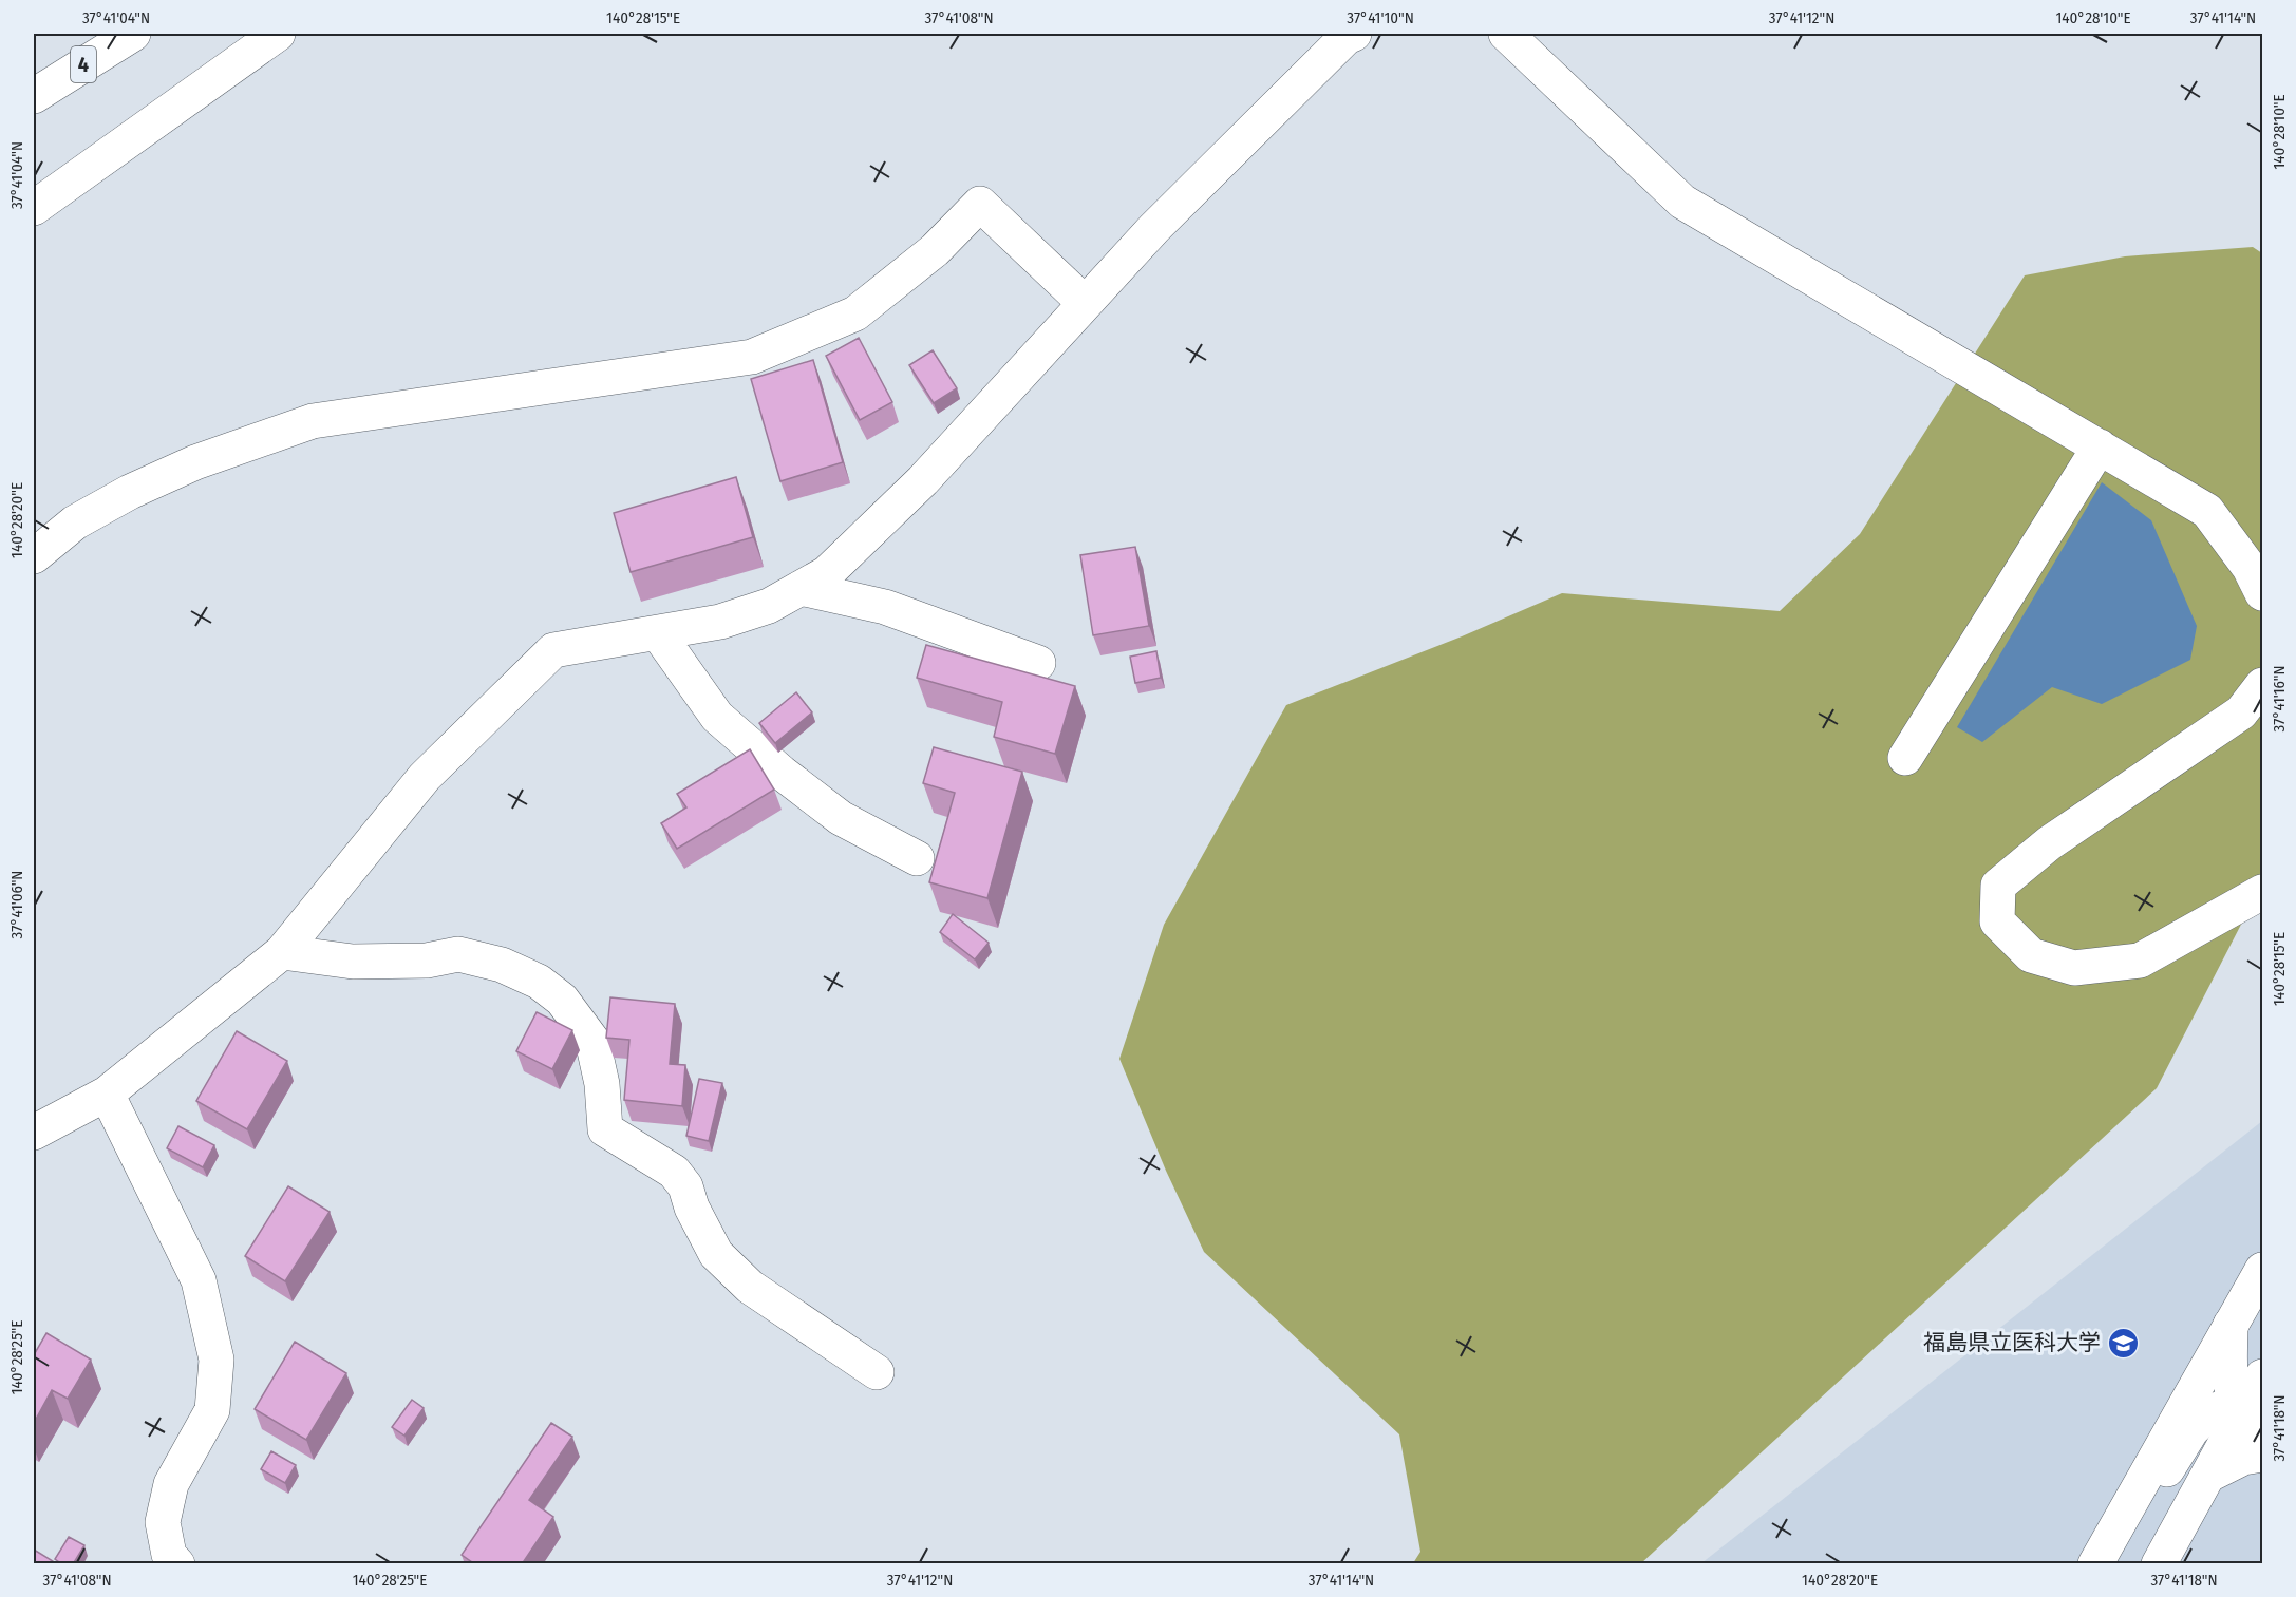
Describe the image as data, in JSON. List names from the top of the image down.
{
  "streets": {
    "main road": ["4"]
  },
  "places": {
    "school or university": ["福島県立医科大学"]
  },
  "coordinates": [
    "37°41'04\"N",
    "140°28'15\"E",
    "37°41'08\"N",
    "37°41'10\"N",
    "37°41'12\"N",
    "140°28'10\"E",
    "37°41'14\"N",
    "140°28'20\"E",
    "37°41'16\"N",
    "37°41'06\"N",
    "140°28'25\"E",
    "37°41'18\"N"
  ]
}
